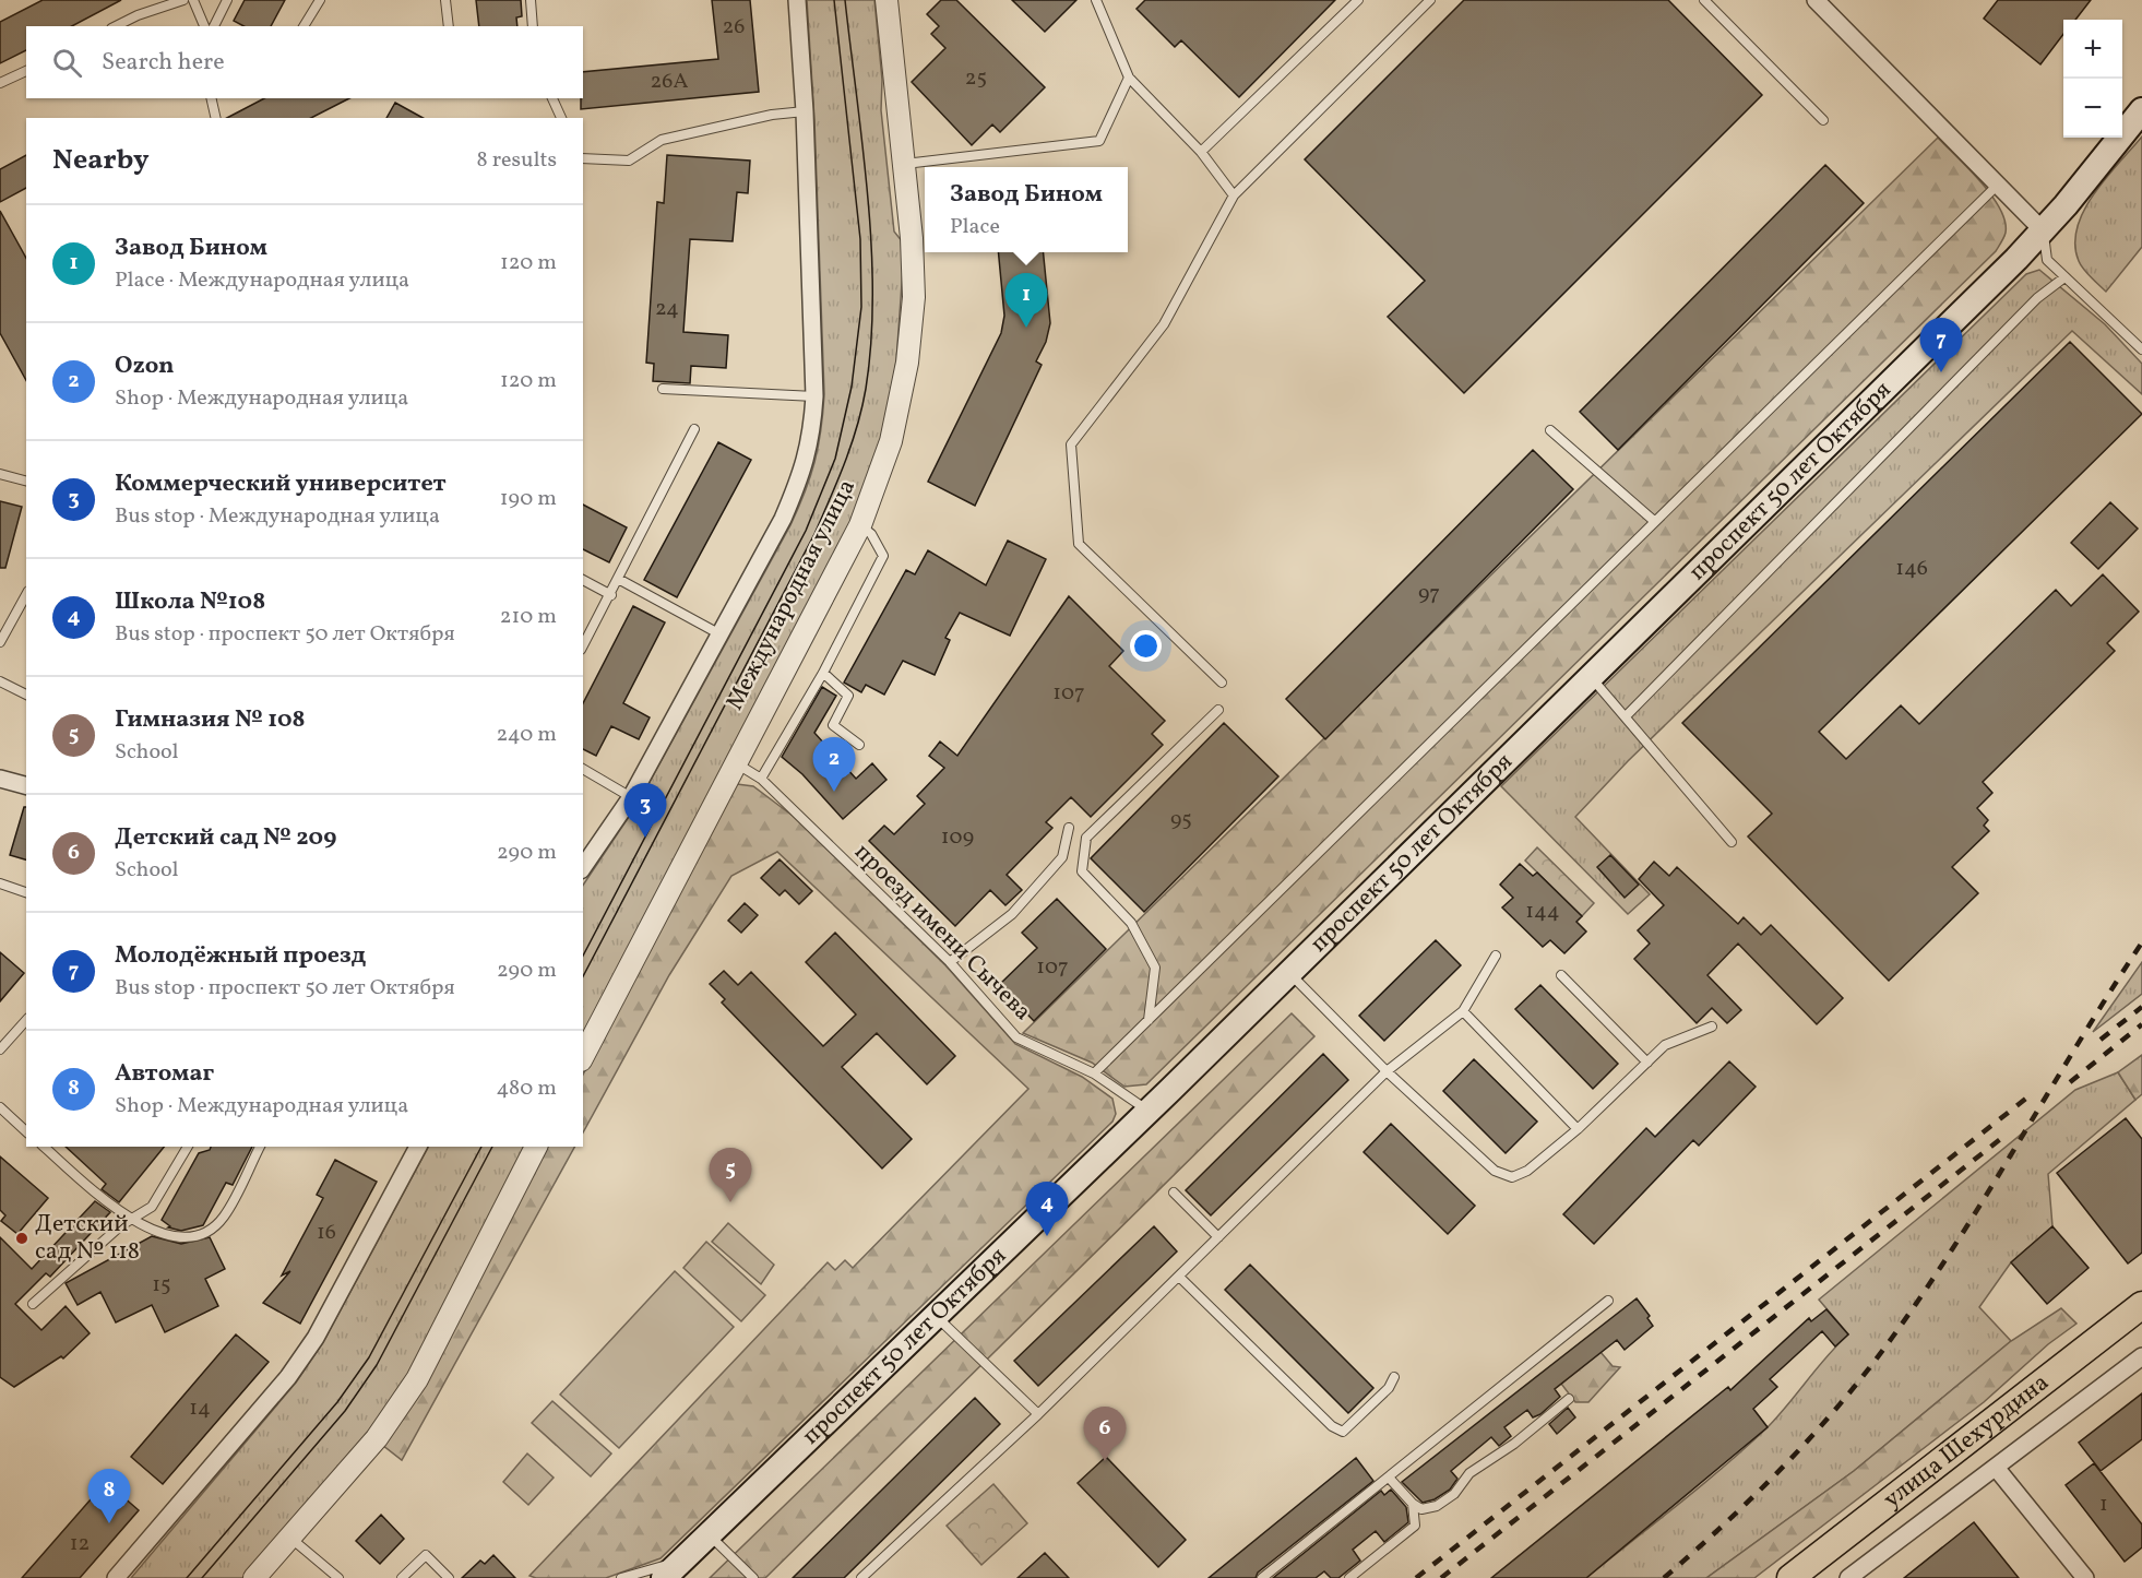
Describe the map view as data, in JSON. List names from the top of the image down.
{
  "streets": {
    "main road": ["проспект 50 лет Октября", "улица Шехурдина"],
    "street": ["Международная улица"],
    "lane": ["проезд имени Сычева"]
  },
  "crossings": [
    ["проспект 50 лет Октября", "проезд имени Сычева"],
    ["Международная улица", "проезд имени Сычева"]
  ],
  "places": ["Детский сад № 118"],
  "house_numbers": [
    "26",
    "25",
    "26А",
    "24",
    "146",
    "97",
    "107",
    "95",
    "109",
    "144",
    "107",
    "16",
    "15",
    "14",
    "1",
    "12"
  ],
  "page": {
    "map_buttons": ["+", "−"],
    "search": "Search here",
    "heading": ["Nearby", "8 results"],
    "popup": ["Завод Бином", "Place"],
    "list": [
      {
        "mark": "1",
        "name": "Завод Бином",
        "note": "Place · Международная улица",
        "value": "120 m"
      },
      {
        "mark": "2",
        "name": "Ozon",
        "note": "Shop · Международная улица",
        "value": "120 m"
      },
      {
        "mark": "3",
        "name": "Коммерческий университет",
        "note": "Bus stop · Международная улица",
        "value": "190 m"
      },
      {
        "mark": "4",
        "name": "Школа №108",
        "note": "Bus stop · проспект 50 лет Октября",
        "value": "210 m"
      },
      {
        "mark": "5",
        "name": "Гимназия № 108",
        "note": "School",
        "value": "240 m"
      },
      {
        "mark": "6",
        "name": "Детский сад № 209",
        "note": "School",
        "value": "290 m"
      },
      {
        "mark": "7",
        "name": "Молодёжный проезд",
        "note": "Bus stop · проспект 50 лет Октября",
        "value": "290 m"
      },
      {
        "mark": "8",
        "name": "Автомаг",
        "note": "Shop · Международная улица",
        "value": "480 m"
      }
    ],
    "pins": [
      "1",
      "7",
      "2",
      "3",
      "5",
      "4",
      "6",
      "8"
    ]
  }
}
